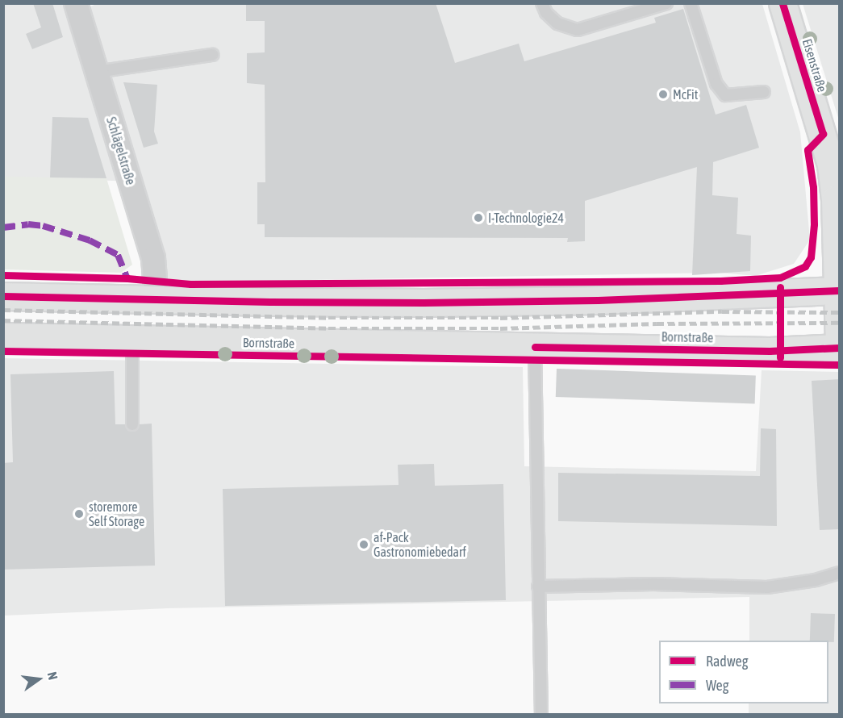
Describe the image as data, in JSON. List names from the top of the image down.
{
  "streets": {
    "main road": ["Eisenstraße", "Bornstraße"],
    "street": ["Schlägelstraße"]
  },
  "crossings": [
    ["Eisenstraße", "Bornstraße"]
  ],
  "places": [
    "McFit",
    "I-Technologie24",
    "storemore Self Storage",
    "af-Pack Gastronomiebedarf"
  ],
  "legend": ["Radweg", "Weg"],
  "north": "right"
}
